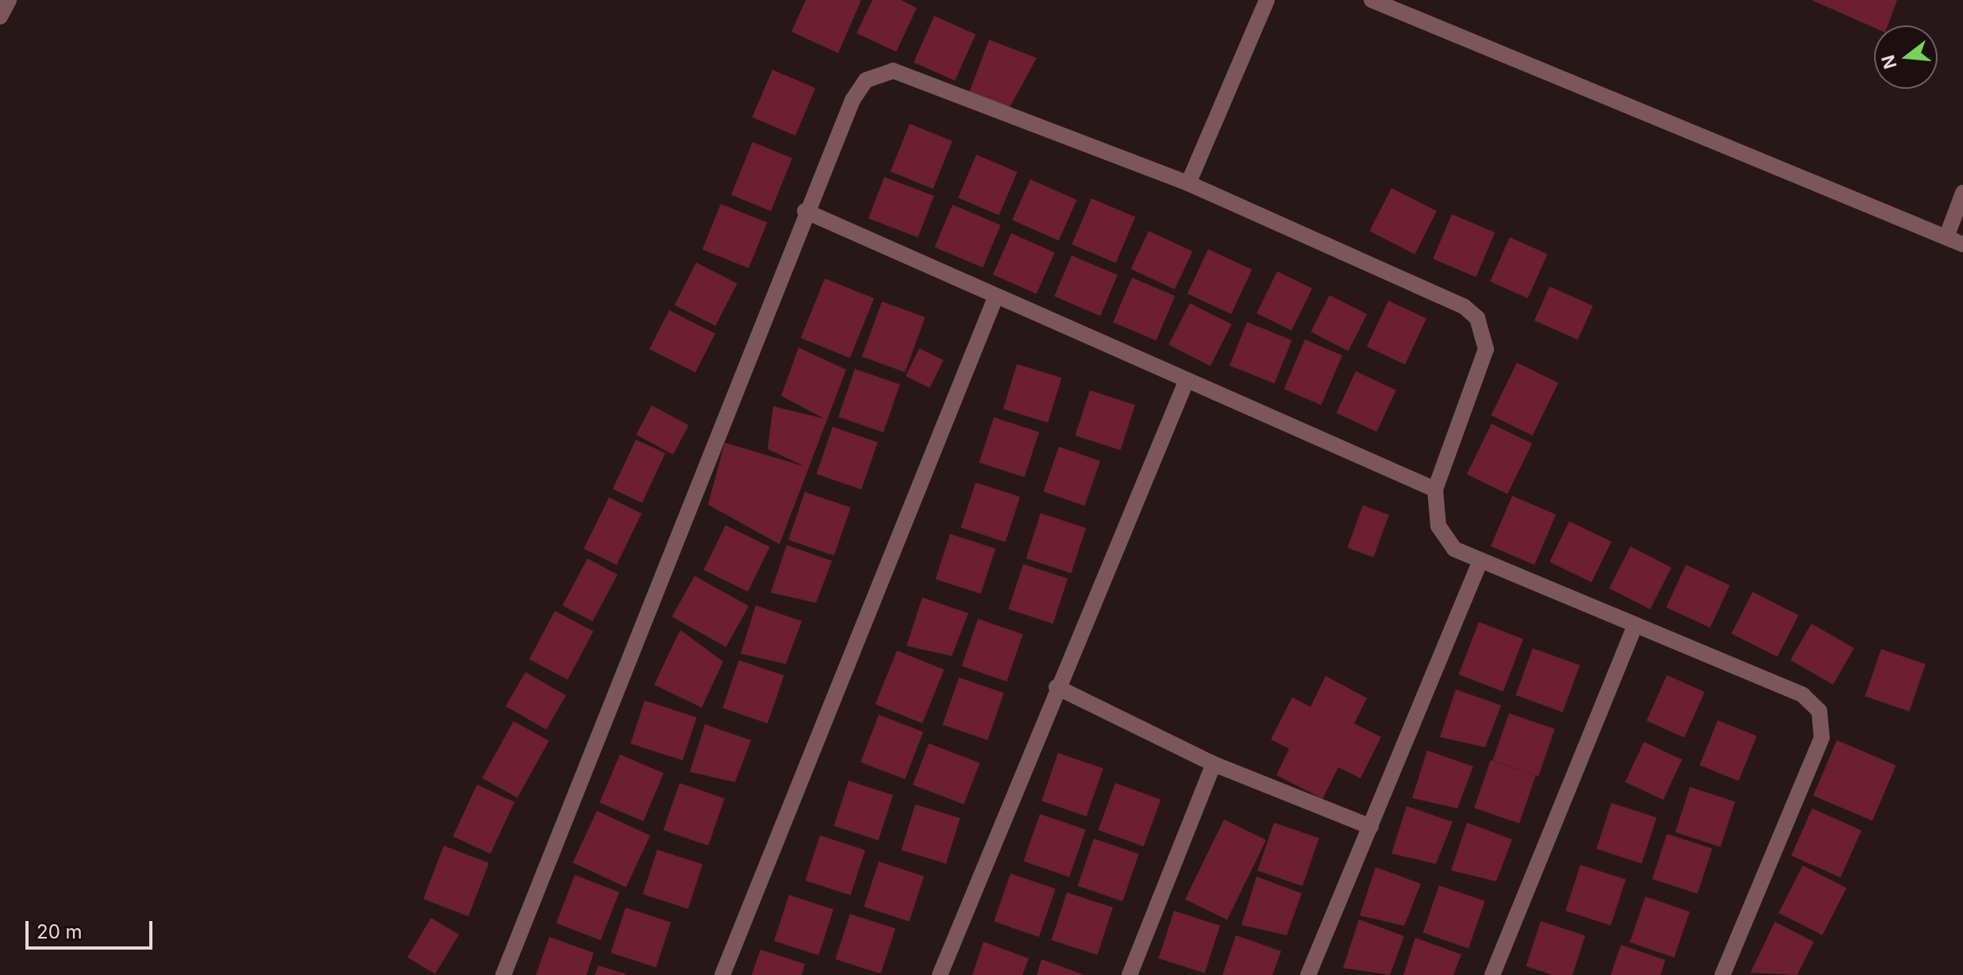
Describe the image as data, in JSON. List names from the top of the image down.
{
  "scale_bar": "20 m",
  "north": "left"
}
